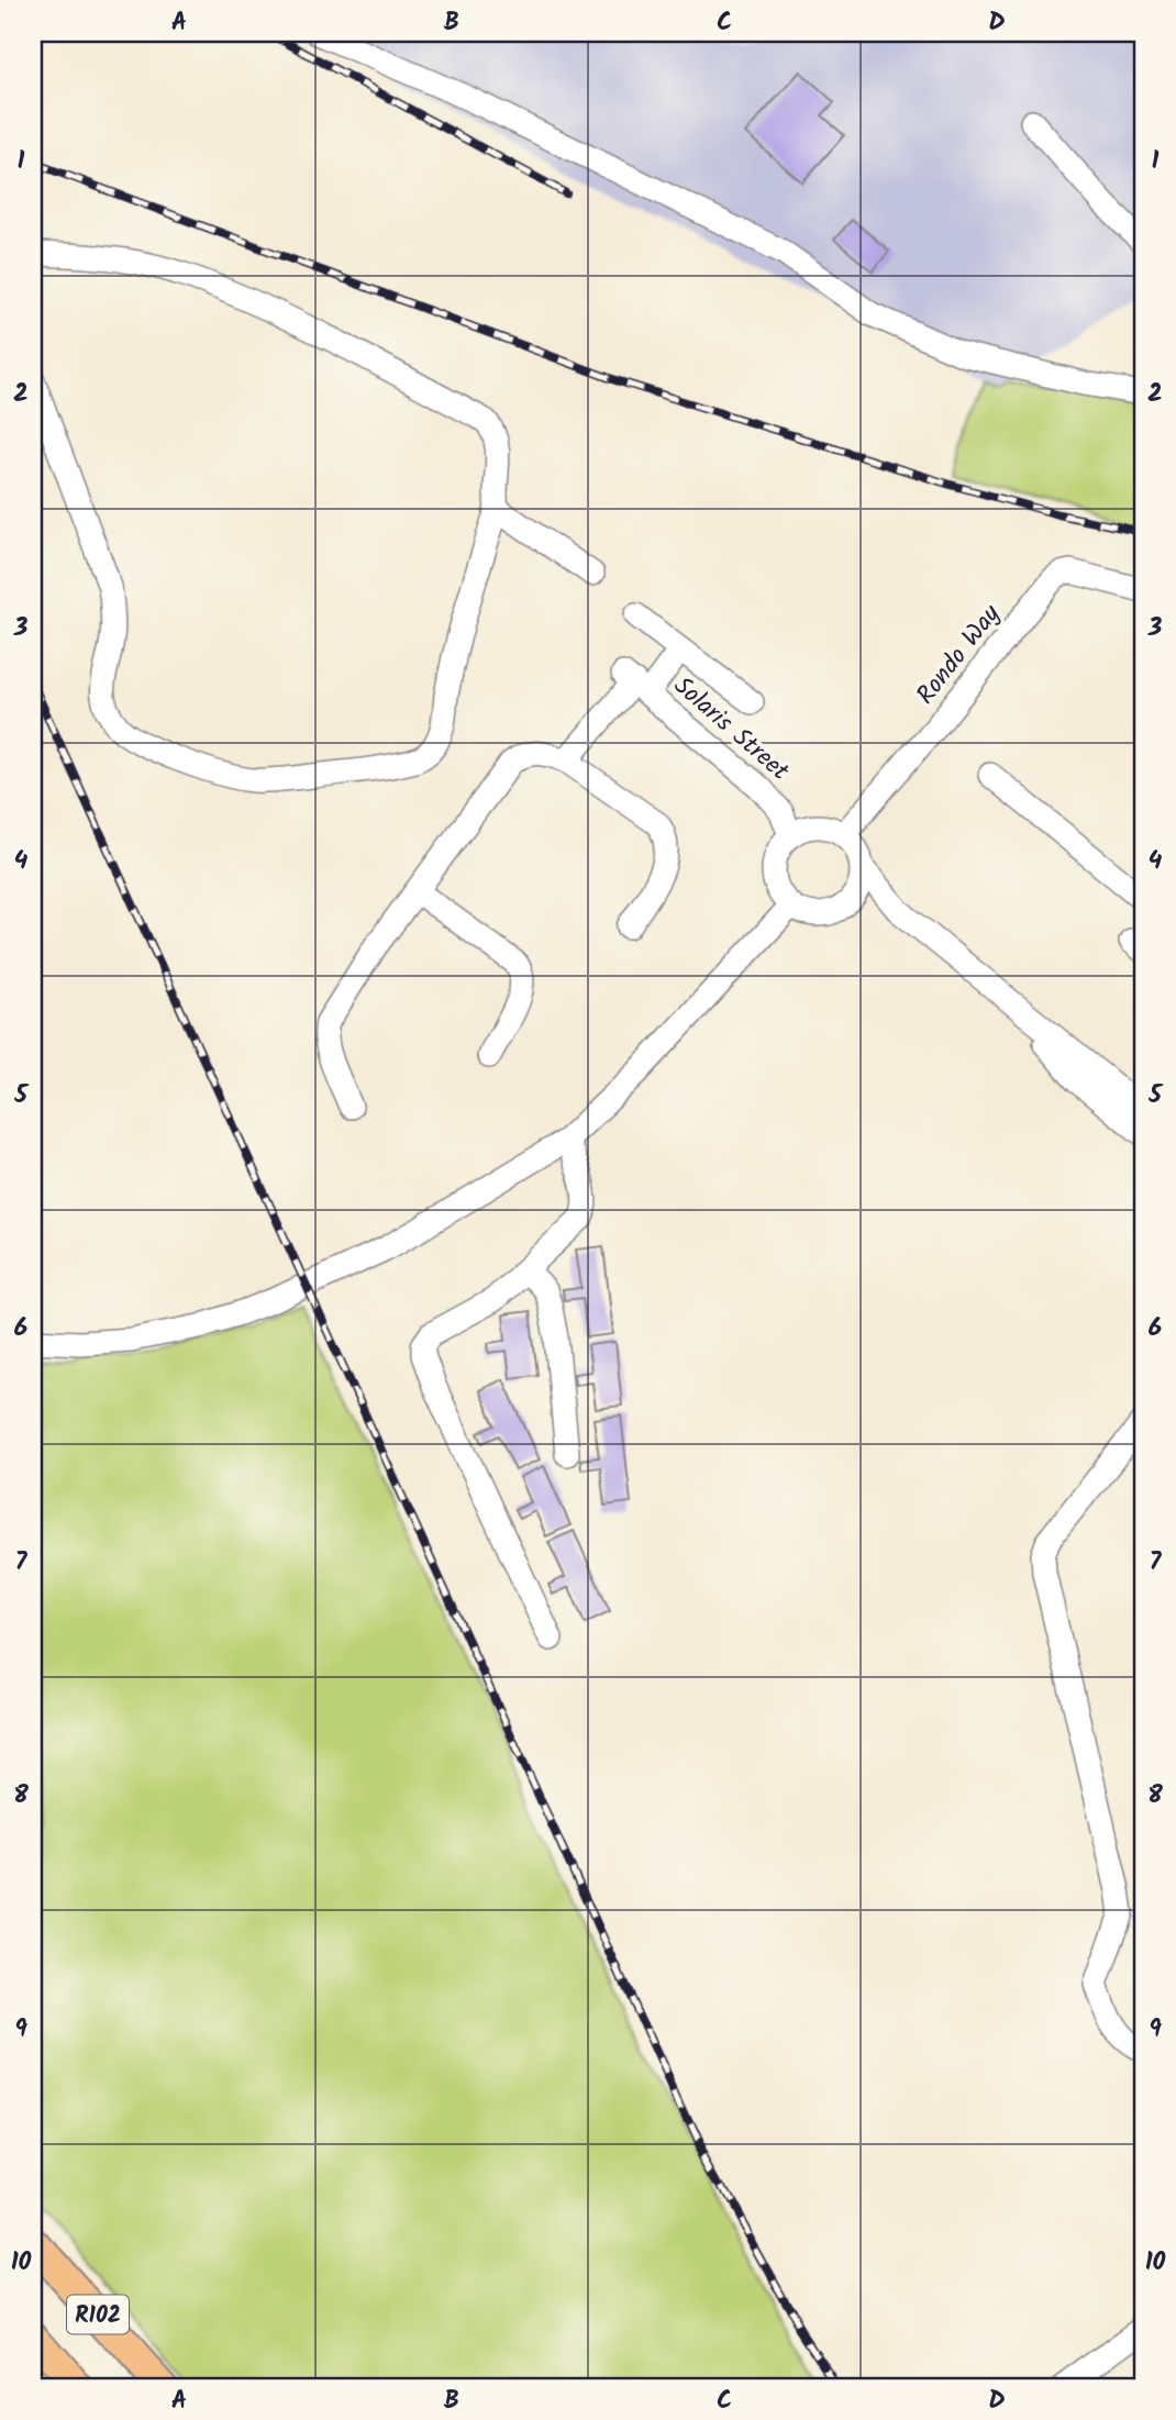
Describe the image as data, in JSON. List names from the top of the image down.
{
  "streets": {
    "main road": ["R102"],
    "street": ["Rondo Way", "Solaris Street"]
  },
  "crossings": [
    ["Rondo Way", "Solaris Street"]
  ],
  "grid": {
    "columns": [
      "A",
      "B",
      "C",
      "D"
    ],
    "rows": [
      "1",
      "2",
      "3",
      "4",
      "5",
      "6",
      "7",
      "8",
      "9",
      "10"
    ]
  }
}
